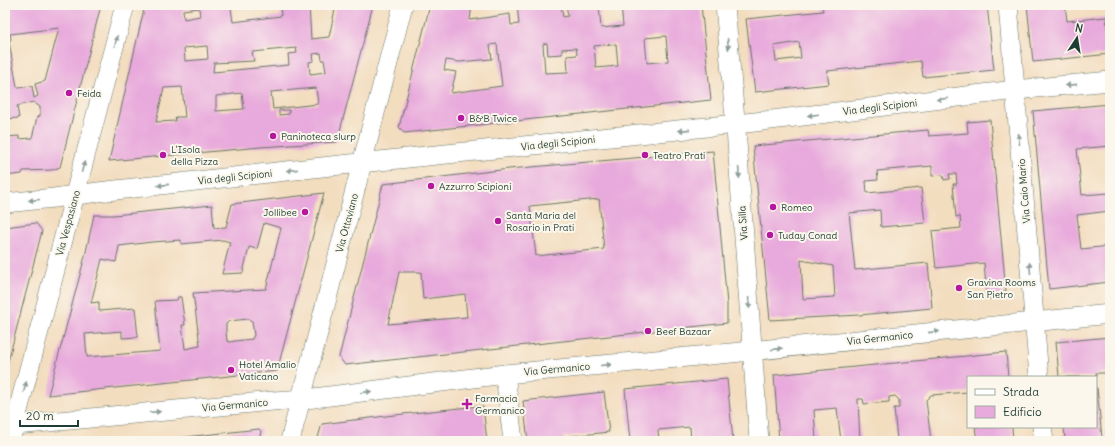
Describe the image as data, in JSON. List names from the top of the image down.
{
  "streets": {
    "street": [
      "Via degli Scipioni",
      "Via Caio Mario",
      "Via Vespasiano",
      "Via Ottaviano",
      "Via Silla",
      "Via Germanico"
    ]
  },
  "crossings": [
    ["Via degli Scipioni", "Via Caio Mario"],
    ["Via degli Scipioni", "Via Vespasiano"],
    ["Via degli Scipioni", "Via Ottaviano"],
    ["Via degli Scipioni", "Via Silla"],
    ["Via Caio Mario", "Via Germanico"],
    ["Via Vespasiano", "Via Germanico"],
    ["Via Ottaviano", "Via Germanico"],
    ["Via Silla", "Via Germanico"]
  ],
  "one_way": [
    "Via degli Scipioni",
    "Via Caio Mario",
    "Via Vespasiano",
    "Via Silla",
    "Via Germanico"
  ],
  "places": {
    "other": [
      "Feida",
      "B&B Twice",
      "Paninoteca slurp",
      "L’Isola della Pizza",
      "Teatro Prati",
      "Azzurro Scipioni",
      "Romeo",
      "Jollibee",
      "Santa Maria del Rosario in Prati",
      "Tuday Conad",
      "Gravina Rooms San Pietro",
      "Beef Bazaar",
      "Hotel Amalio Vaticano"
    ],
    "health": ["Farmacia Germanico"]
  },
  "legend": ["Strada", "Edificio"],
  "scale_bar": "20 m",
  "north": "top"
}
